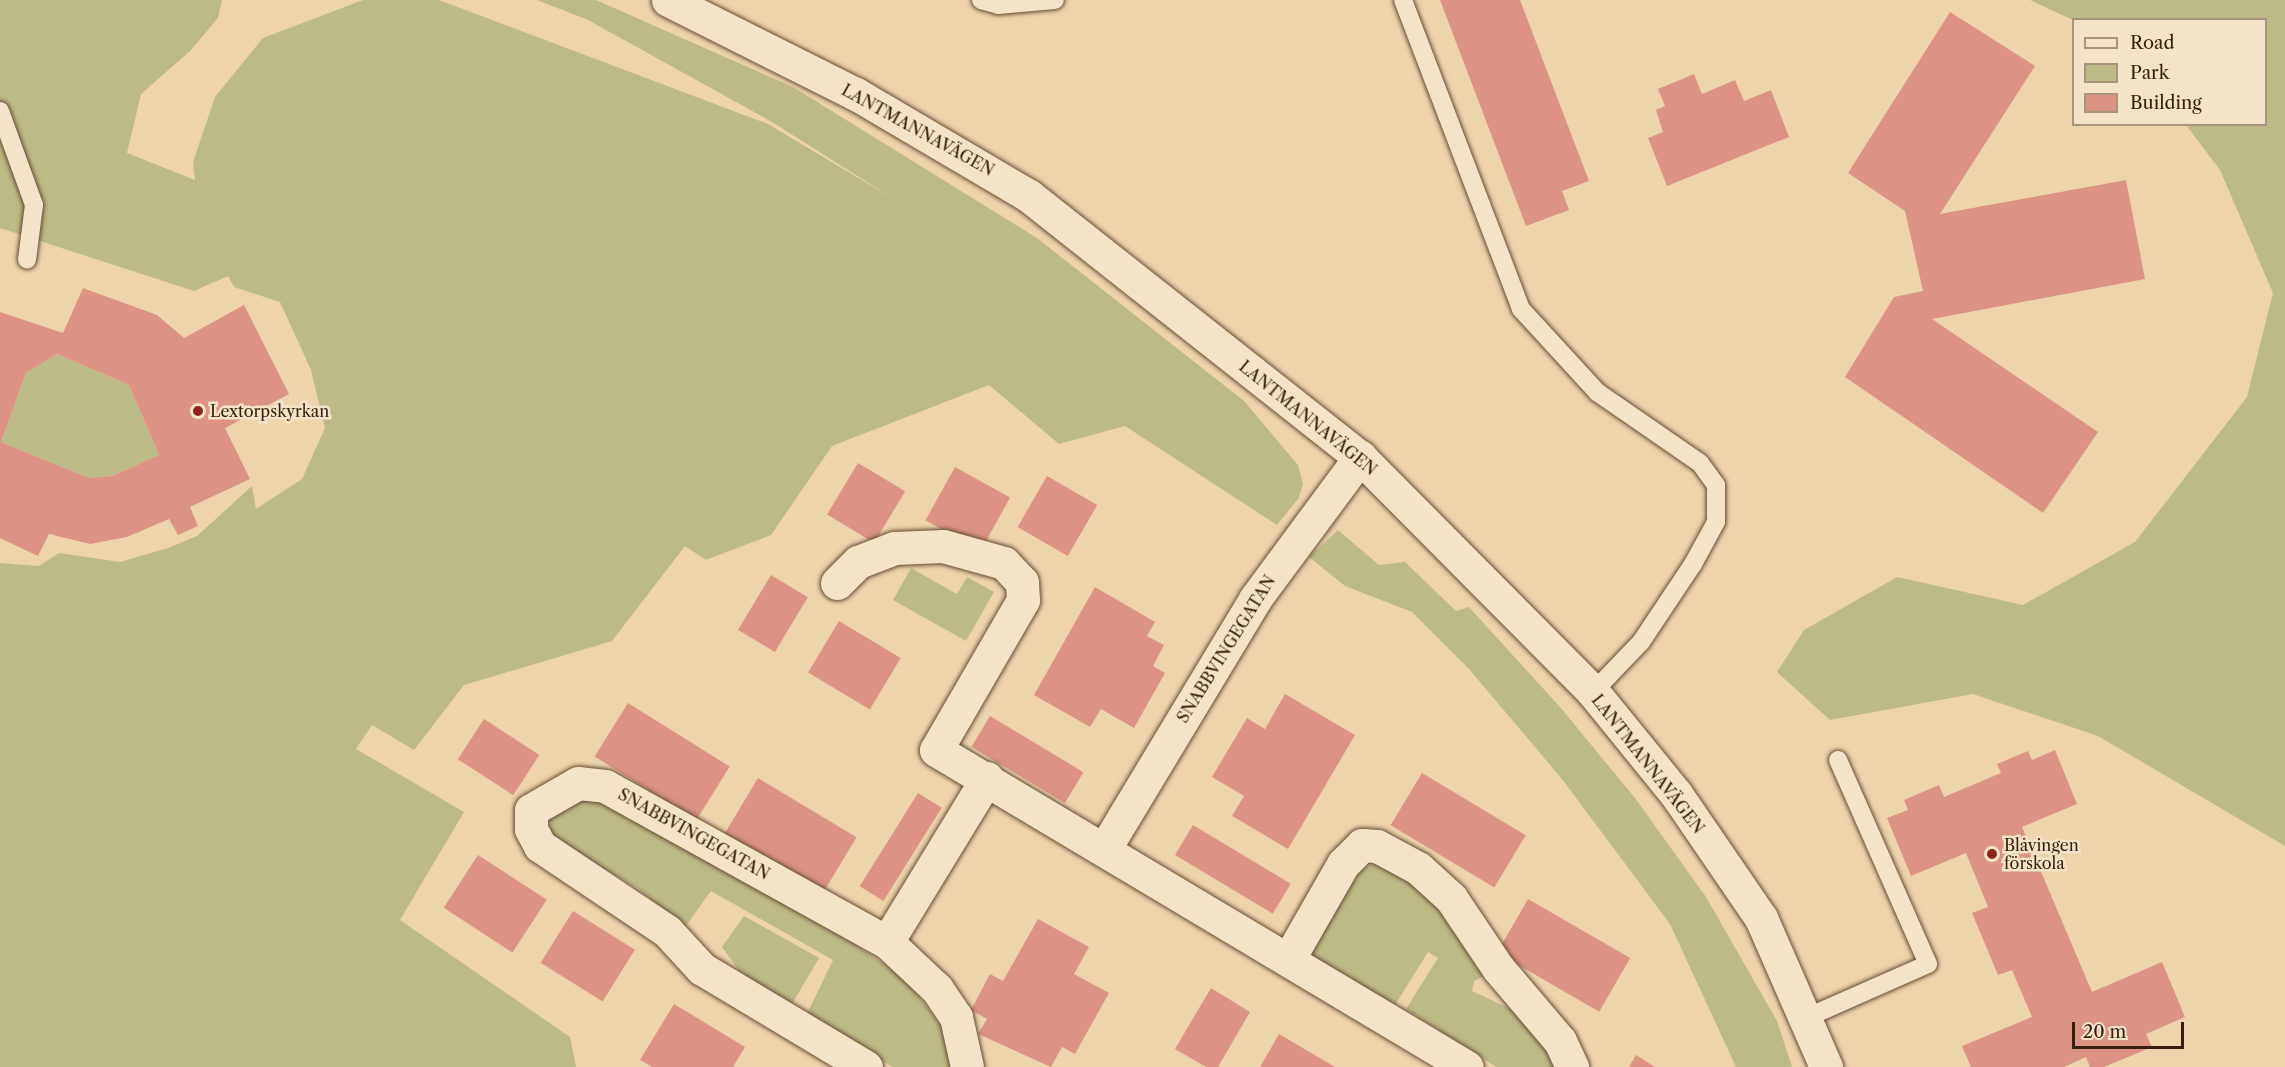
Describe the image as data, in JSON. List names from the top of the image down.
{
  "streets": {
    "street": ["LANTMANNAVÄGEN", "SNABBVINGEGATAN"]
  },
  "crossings": [
    ["LANTMANNAVÄGEN", "SNABBVINGEGATAN"]
  ],
  "places": ["Lextorpskyrkan", "Blåvingen förskola"],
  "legend": ["Road", "Park", "Building"],
  "scale_bar": "20 m"
}
